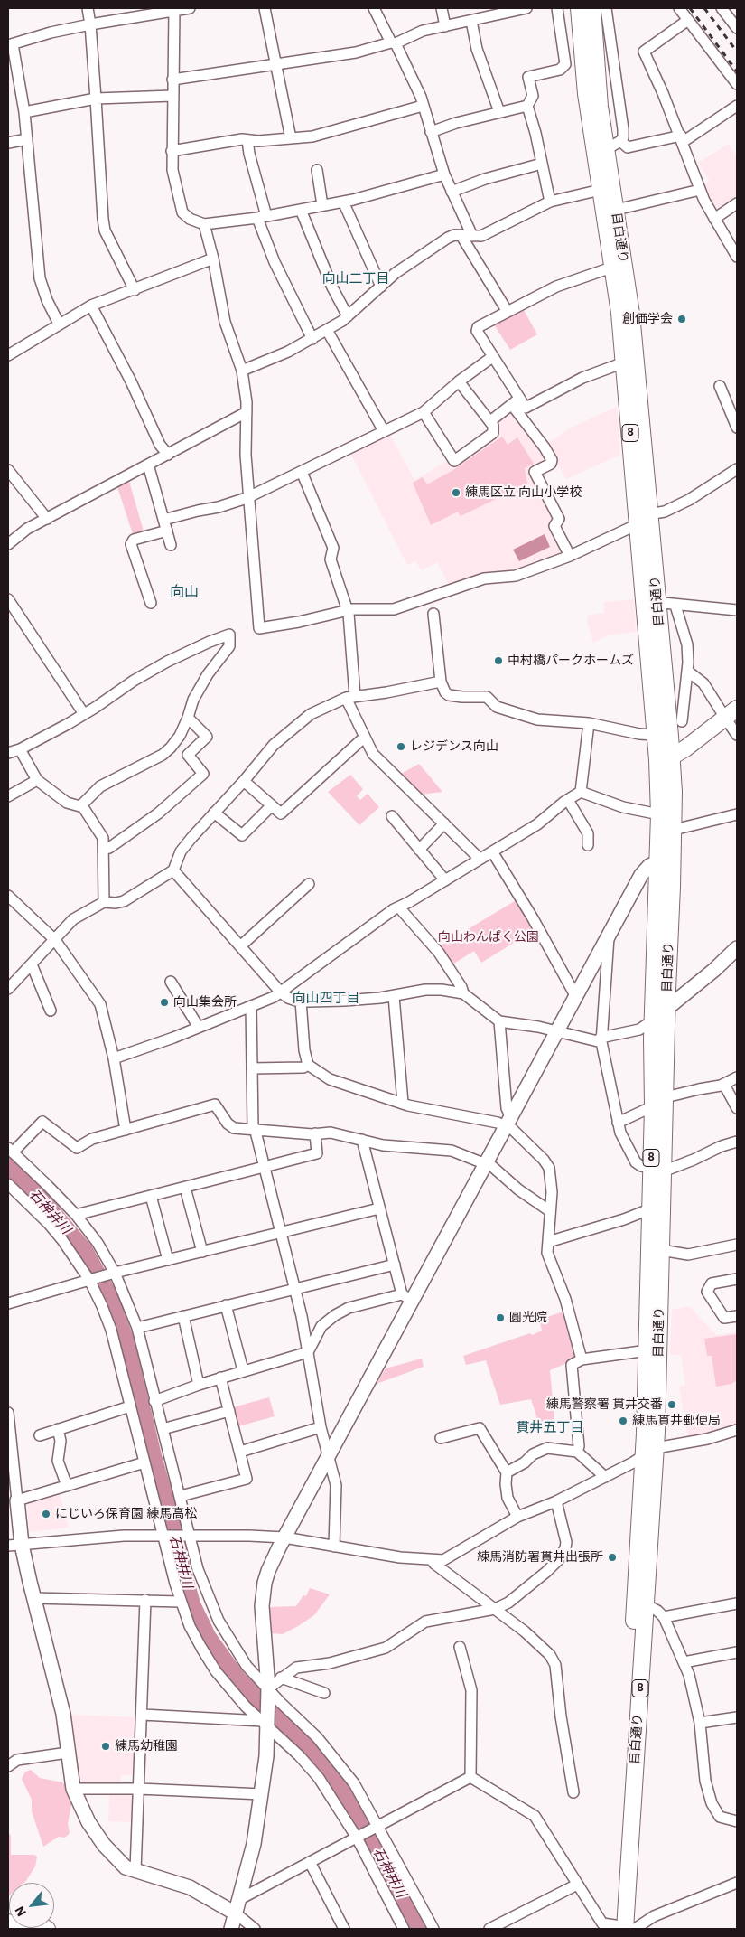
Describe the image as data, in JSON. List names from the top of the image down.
{
  "streets": {
    "main road": ["目白通り", "8"]
  },
  "districts": [
    "向山二丁目",
    "向山",
    "向山四丁目",
    "貫井五丁目"
  ],
  "water": ["石神井川"],
  "parks": ["向山わんぱく公園"],
  "places": [
    "創価学会",
    "練馬区立 向山小学校",
    "中村橋パークホームズ",
    "レジデンス向山",
    "向山集会所",
    "圓光院",
    "練馬警察署 貫井交番",
    "練馬貫井郵便局",
    "にじいろ保育園 練馬高松",
    "練馬消防署貫井出張所",
    "練馬幼稚園"
  ],
  "north": "bottom left"
}
